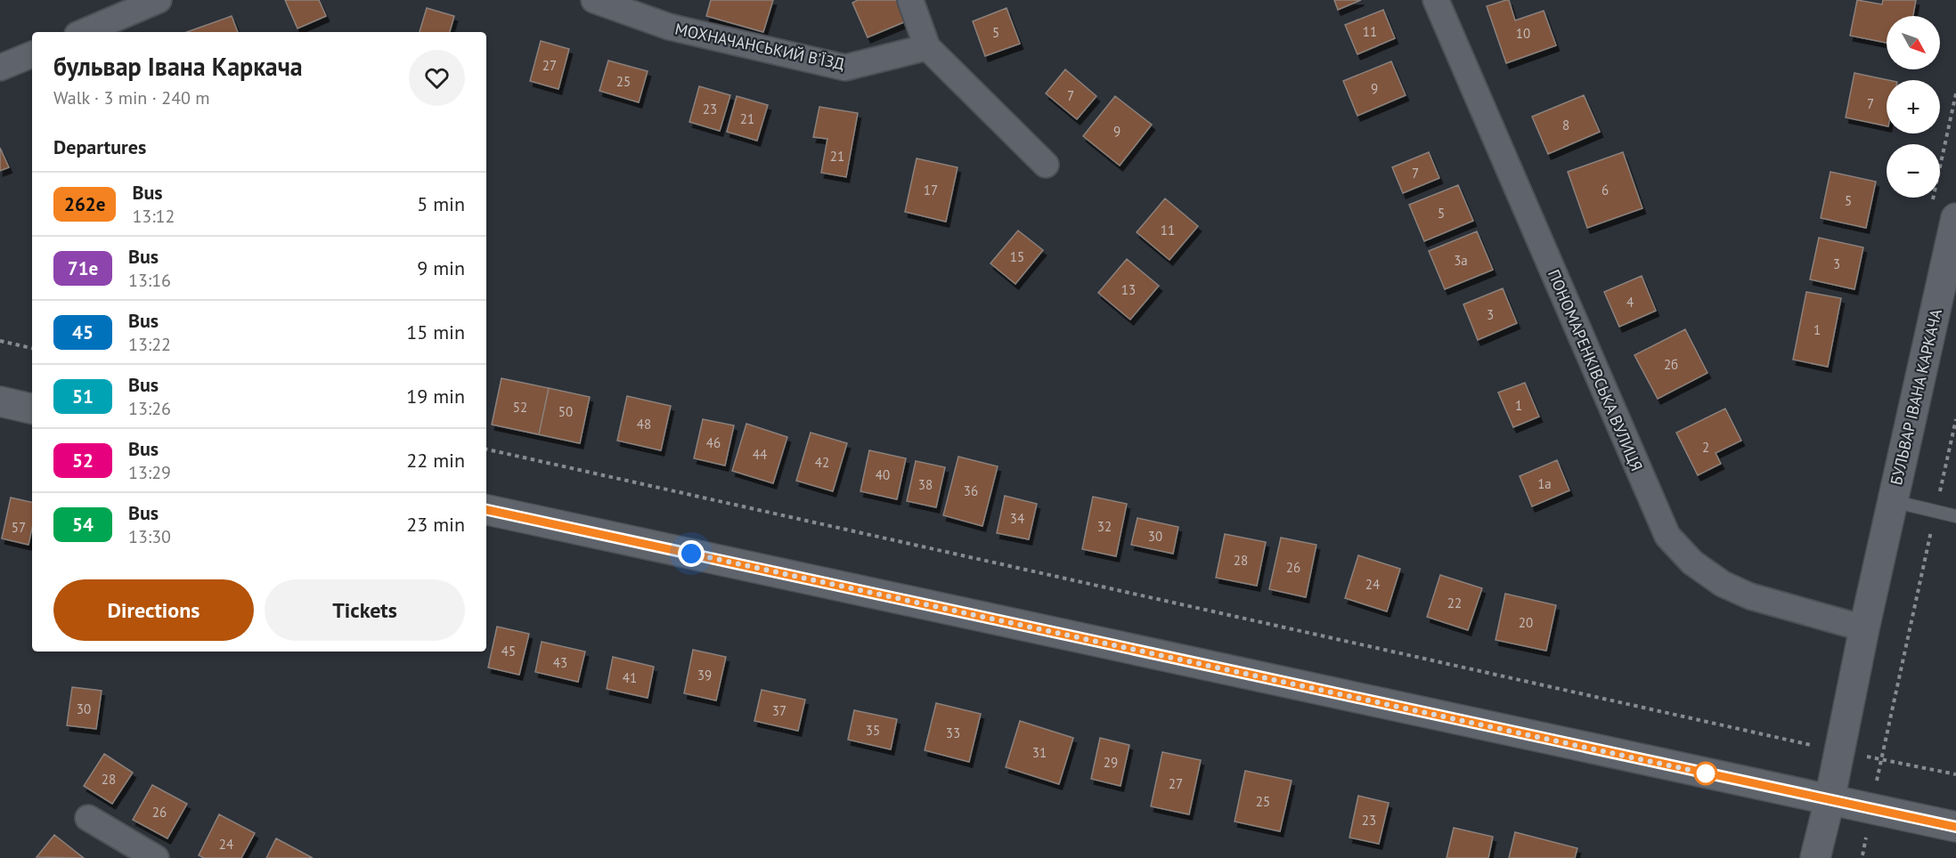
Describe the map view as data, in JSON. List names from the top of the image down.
{
  "streets": {
    "main road": ["БУЛЬВАР ІВАНА КАРКАЧА"],
    "street": ["МОХНАЧАНСЬКИЙ В’ЇЗД", "ПОНОМАРЕНКІВСЬКА ВУЛИЦЯ"]
  },
  "crossings": [
    ["ПОНОМАРЕНКІВСЬКА ВУЛИЦЯ", "БУЛЬВАР ІВАНА КАРКАЧА"]
  ],
  "lines": ["bus line 262е"],
  "house_numbers": [
    "11",
    "5",
    "10",
    "27",
    "25",
    "9",
    "7",
    "7",
    "23",
    "21",
    "8",
    "9",
    "21",
    "7",
    "17",
    "6",
    "5",
    "5",
    "11",
    "15",
    "3а",
    "3",
    "13",
    "4",
    "3",
    "1",
    "2б",
    "1",
    "52",
    "50",
    "48",
    "46",
    "2",
    "44",
    "42",
    "40",
    "1а",
    "38",
    "36",
    "34",
    "32",
    "57",
    "30",
    "28",
    "26",
    "24",
    "22",
    "20",
    "45",
    "43",
    "39",
    "41",
    "30",
    "37",
    "35",
    "33",
    "31",
    "29",
    "28",
    "27",
    "25",
    "26",
    "23",
    "24"
  ],
  "north": "bottom right",
  "page": {
    "map_buttons": ["+", "−"],
    "heading": [
      ["бульвар Івана Каркача", "Walk · 3 min · 240 m"],
      "Departures"
    ],
    "list": [
      {
        "mark": "262е",
        "name": "Bus",
        "note": "13:12",
        "value": "5 min"
      },
      {
        "mark": "71е",
        "name": "Bus",
        "note": "13:16",
        "value": "9 min"
      },
      {
        "mark": "45",
        "name": "Bus",
        "note": "13:22",
        "value": "15 min"
      },
      {
        "mark": "51",
        "name": "Bus",
        "note": "13:26",
        "value": "19 min"
      },
      {
        "mark": "52",
        "name": "Bus",
        "note": "13:29",
        "value": "22 min"
      },
      {
        "mark": "54",
        "name": "Bus",
        "note": "13:30",
        "value": "23 min"
      }
    ],
    "buttons": ["Directions", "Tickets"]
  }
}
